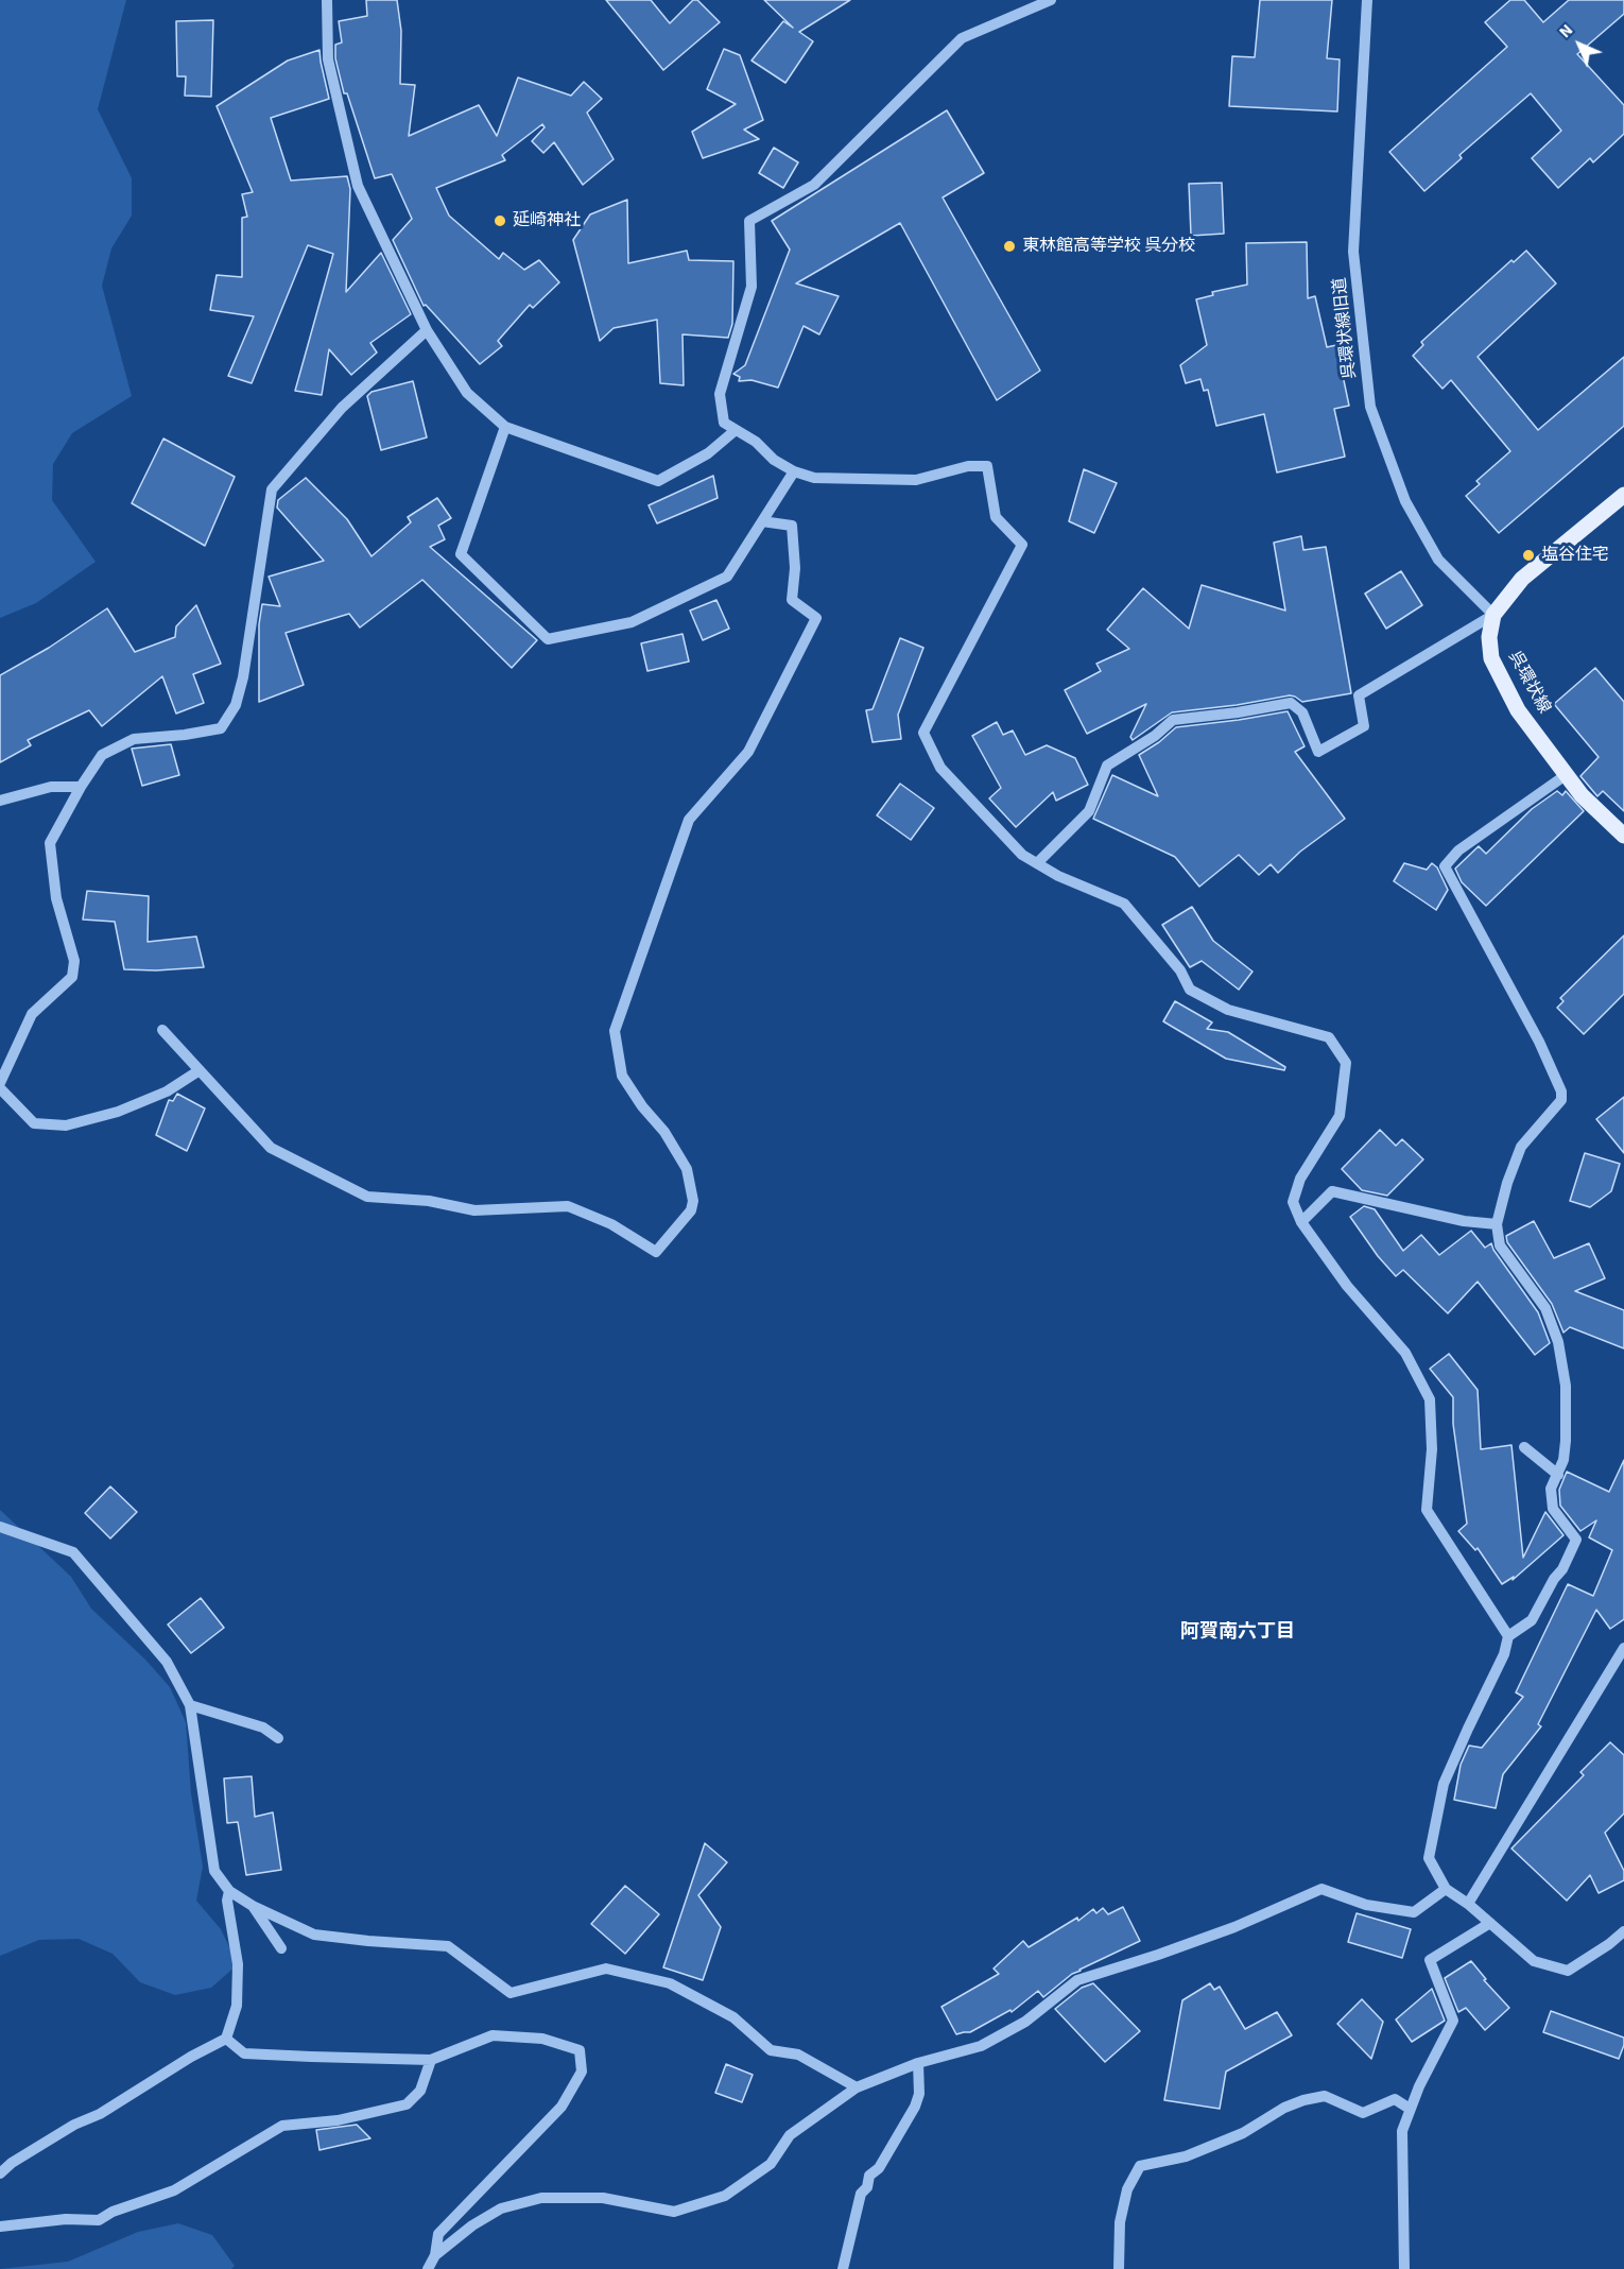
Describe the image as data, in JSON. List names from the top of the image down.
{
  "streets": {
    "main road": ["呉環状線"],
    "street": ["呉環状線旧道"]
  },
  "crossings": [
    ["呉環状線旧道", "呉環状線"]
  ],
  "districts": ["阿賀南六丁目"],
  "places": ["延崎神社", "東林館高等学校 呉分校", "塩谷住宅"],
  "north": "top left"
}
